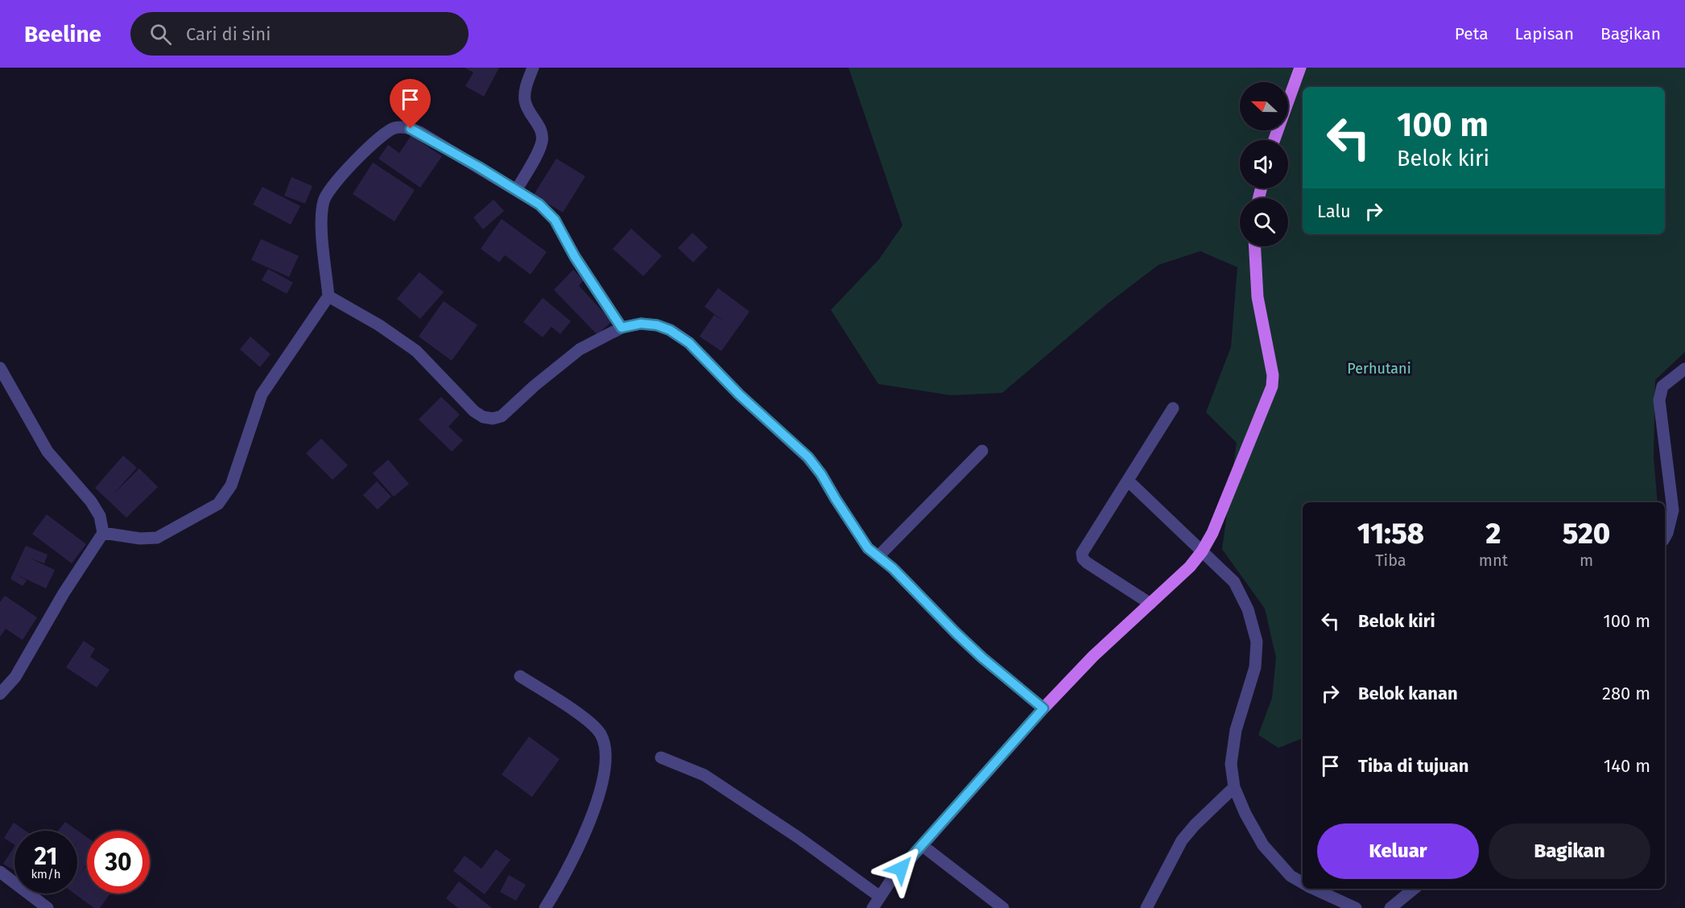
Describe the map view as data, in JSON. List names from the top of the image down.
{
  "parks": ["Perhutani"],
  "north": "left",
  "page": {
    "header": "Beeline",
    "search": "Cari di sini",
    "nav": ["Peta", "Lapisan", "Bagikan"],
    "turn": ["100 m", "Belok kiri"],
    "then": "Lalu",
    "eta": [
      "11:58",
      "Tiba",
      "2",
      "mnt",
      "520",
      "m"
    ],
    "list": [
      {
        "name": "Belok kiri",
        "value": "100 m"
      },
      {
        "name": "Belok kanan",
        "value": "280 m"
      },
      {
        "name": "Tiba di tujuan",
        "value": "140 m"
      }
    ],
    "buttons": ["Keluar", "Bagikan"],
    "speed": "21 km/h",
    "limit": "30"
  }
}
